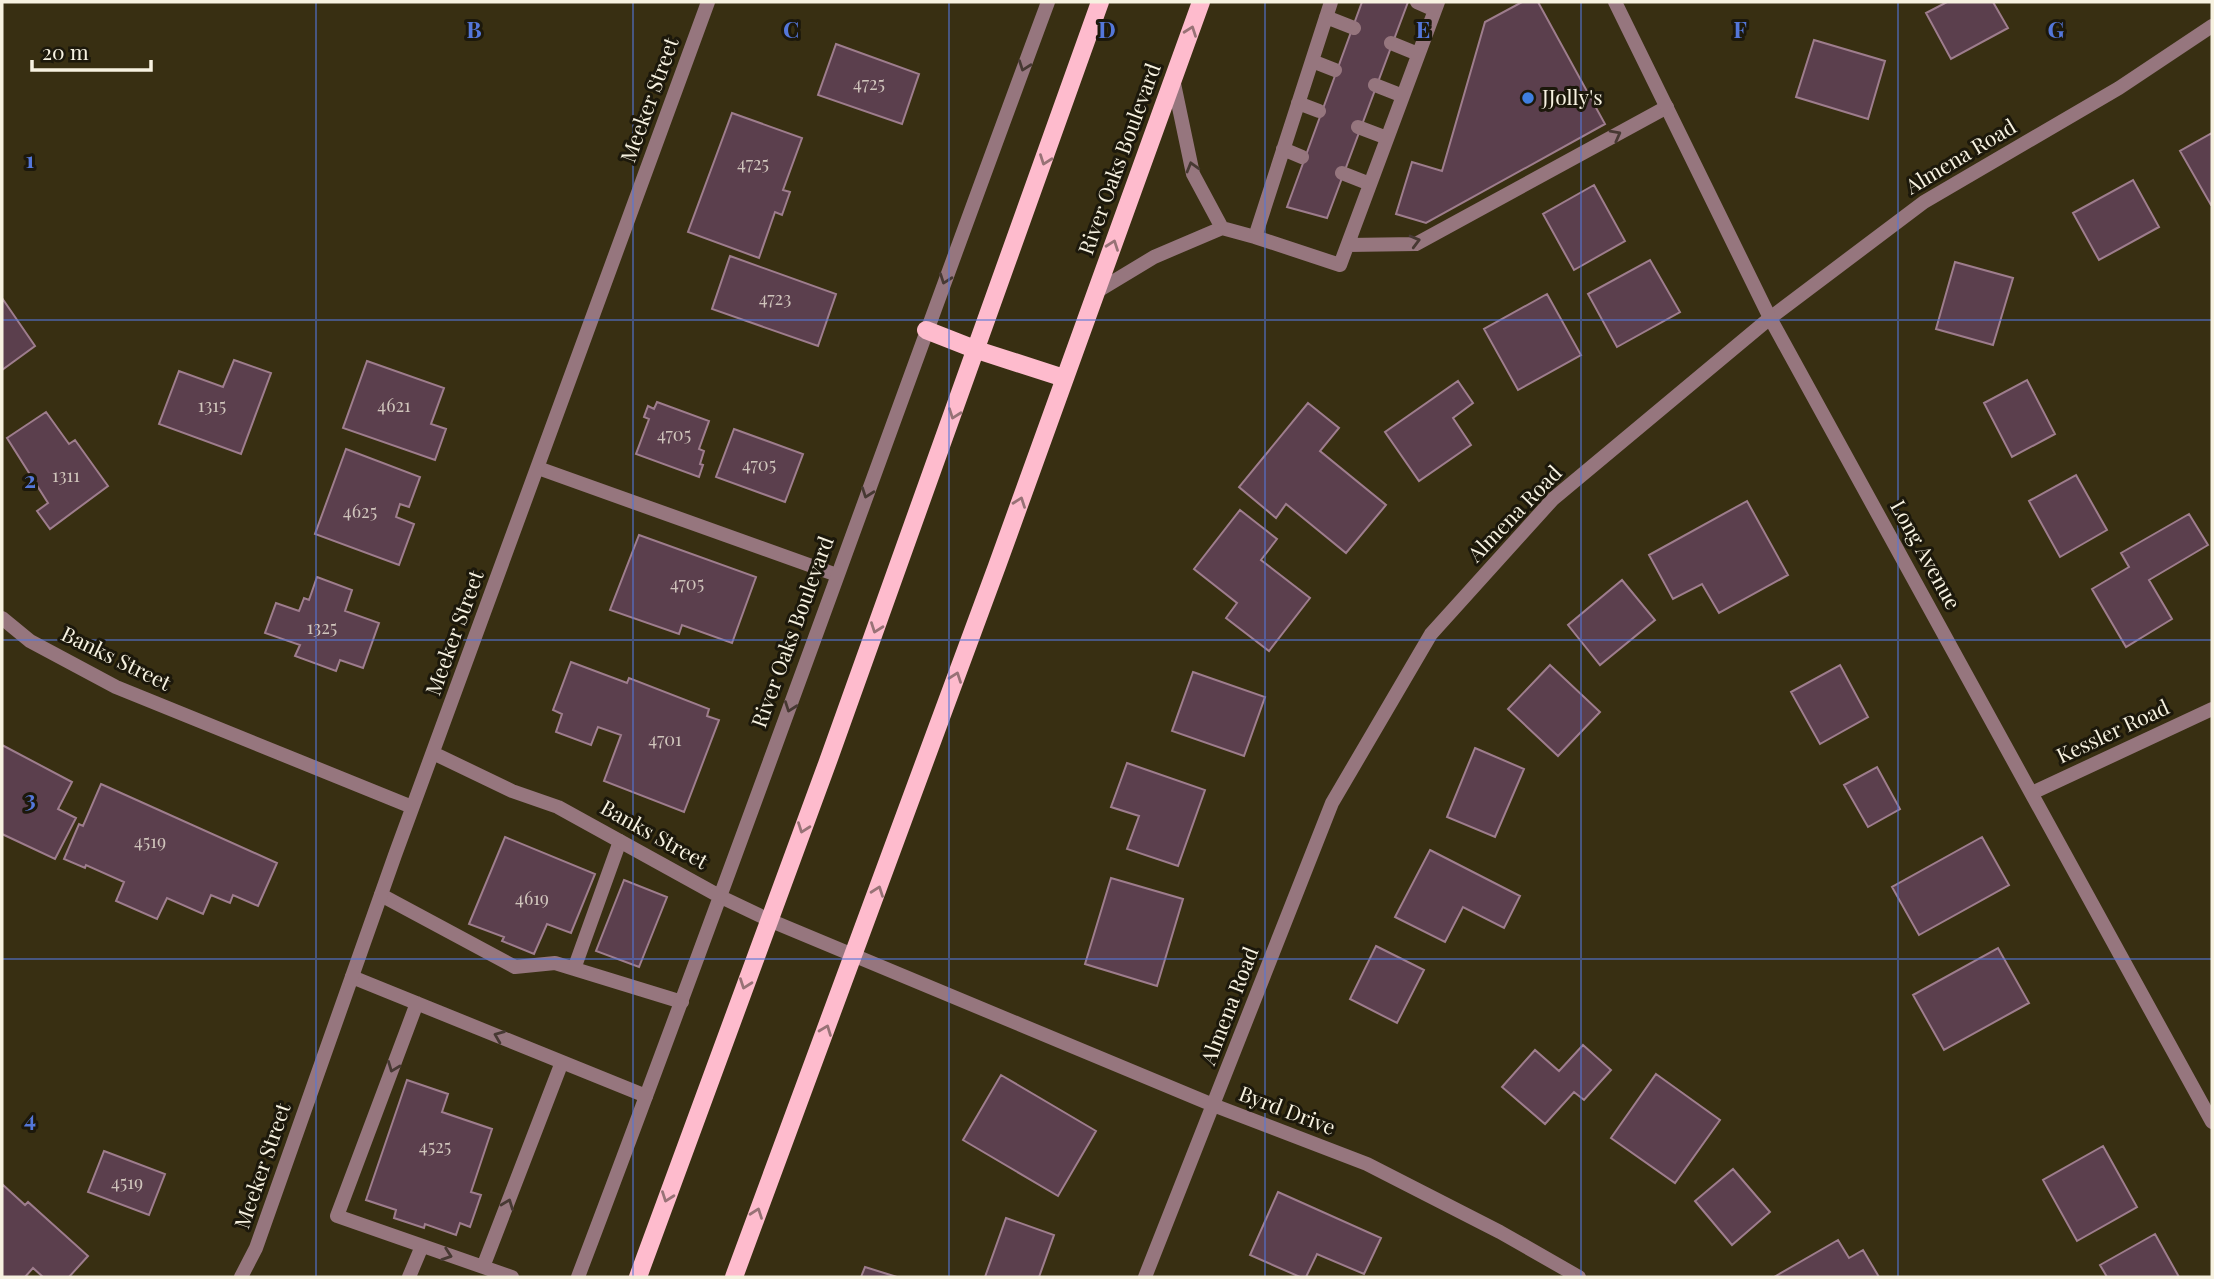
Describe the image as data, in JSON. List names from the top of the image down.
{
  "streets": {
    "main road": ["River Oaks Boulevard"],
    "street": [
      "Meeker Street",
      "Almena Road",
      "Long Avenue",
      "Banks Street",
      "Kessler Road",
      "Byrd Drive"
    ]
  },
  "crossings": [
    ["Meeker Street", "Banks Street"],
    ["Almena Road", "Long Avenue"],
    ["Almena Road", "Byrd Drive"],
    ["River Oaks Boulevard", "Banks Street"],
    ["River Oaks Boulevard", "Byrd Drive"],
    ["Long Avenue", "Kessler Road"],
    ["Banks Street", "Byrd Drive"]
  ],
  "places": ["JJolly's"],
  "house_numbers": [
    "4725",
    "4725",
    "4723",
    "1315",
    "4621",
    "4705",
    "4705",
    "1311",
    "4625",
    "4705",
    "1325",
    "4701",
    "4519",
    "4619",
    "4525",
    "4519"
  ],
  "scale_bar": "20 m",
  "grid": {
    "columns": [
      "B",
      "C",
      "D",
      "E",
      "F",
      "G"
    ],
    "rows": [
      "1",
      "2",
      "3",
      "4"
    ]
  }
}
